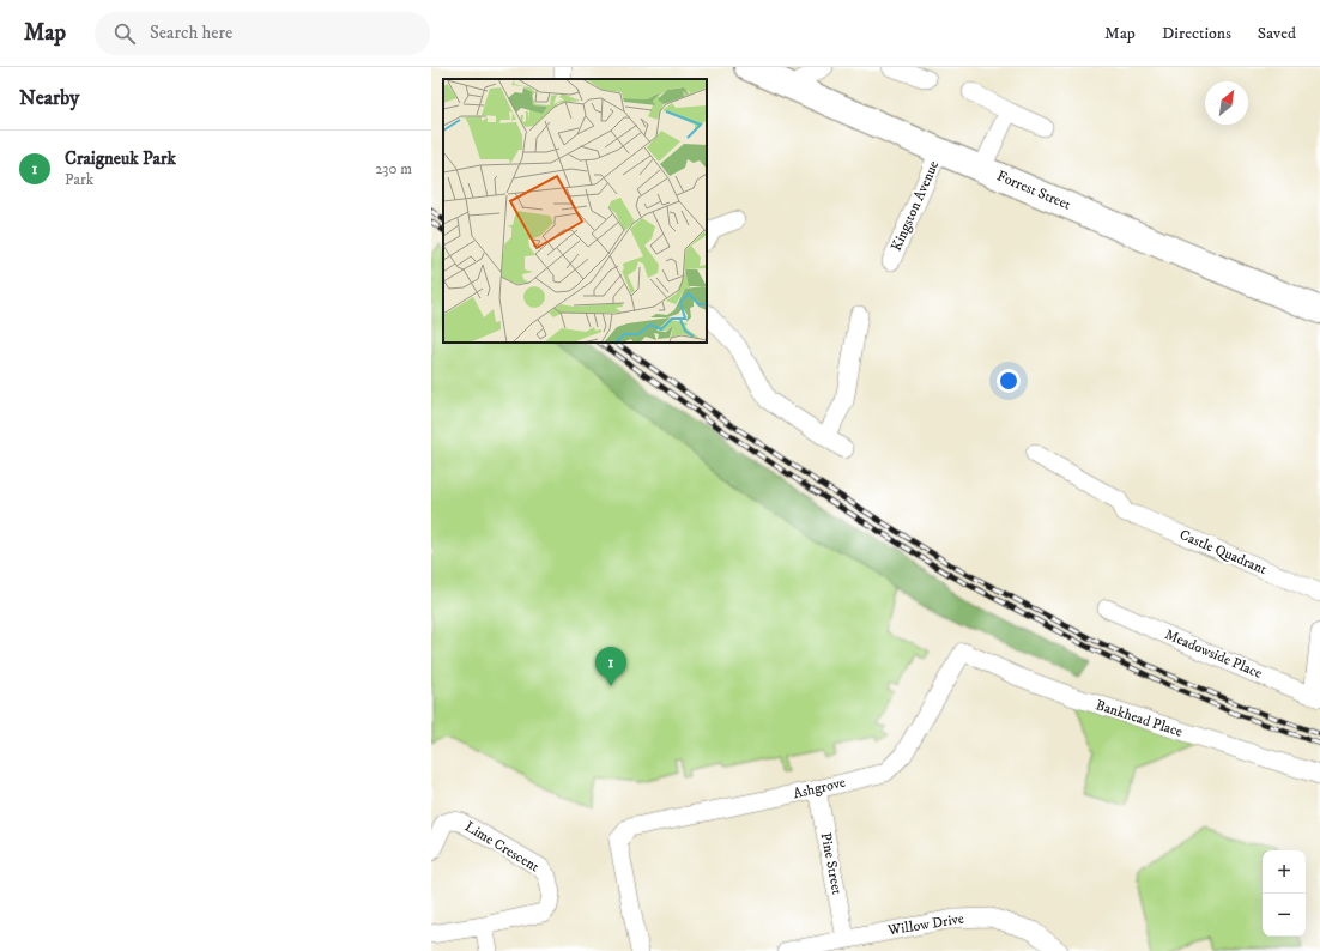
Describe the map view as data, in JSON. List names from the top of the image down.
{
  "streets": {
    "main road": ["Forrest Street"],
    "street": [
      "Kingston Avenue",
      "Castle Quadrant",
      "Meadowside Place",
      "Bankhead Place",
      "Ashgrove",
      "Lime Crescent",
      "Pine Street",
      "Willow Drive"
    ]
  },
  "crossings": [
    ["Forrest Street", "Kingston Avenue"],
    ["Bankhead Place", "Ashgrove"],
    ["Ashgrove", "Pine Street"],
    ["Pine Street", "Willow Drive"]
  ],
  "north": "top right",
  "page": {
    "header": "Map",
    "search": "Search here",
    "nav": ["Map", "Directions", "Saved"],
    "heading": "Nearby",
    "list": [
      {
        "mark": "1",
        "name": "Craigneuk Park",
        "note": "Park",
        "value": "230 m"
      }
    ],
    "pins": "1",
    "map_buttons": ["+", "−"]
  }
}
